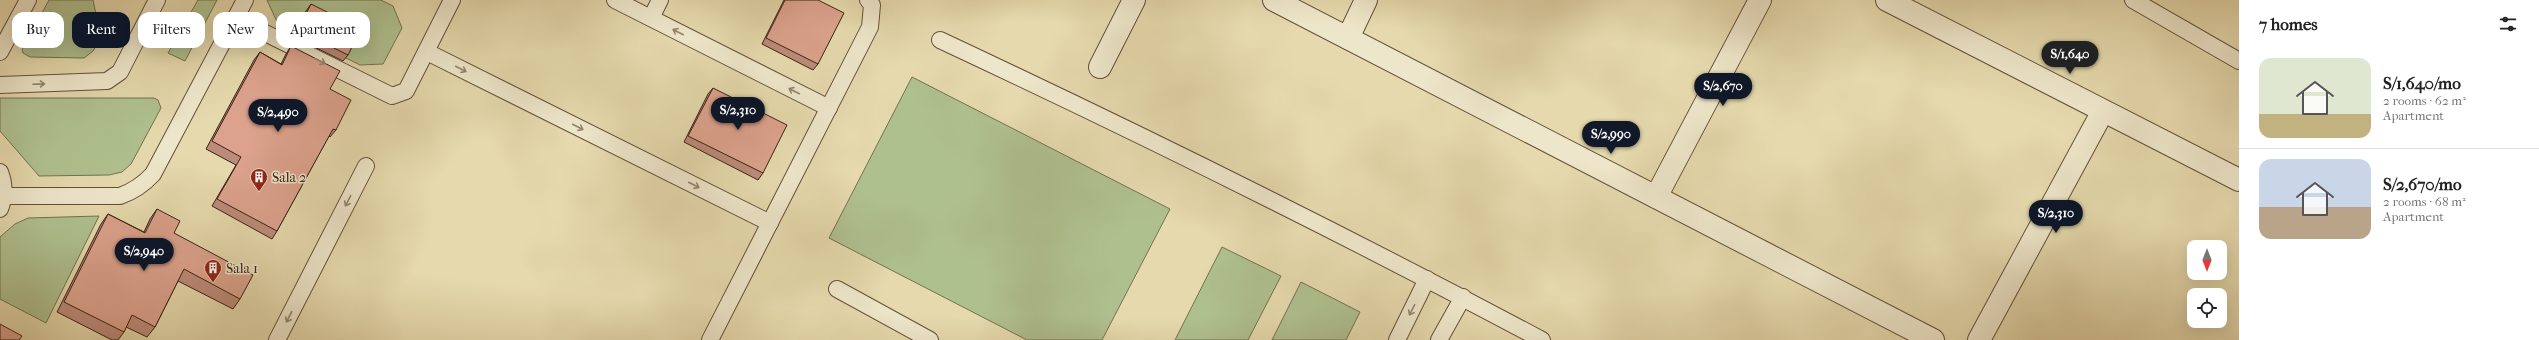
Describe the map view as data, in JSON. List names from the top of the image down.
{
  "places": {
    "building": ["Sala 2", "Sala 1"]
  },
  "north": "bottom",
  "page": {
    "heading": "7 homes",
    "chip": [
      "Buy",
      "Rent",
      "Filters",
      "New",
      "Apartment"
    ],
    "price": [
      "S/1,640",
      "S/2,670",
      "S/2,310",
      "S/2,490",
      "S/2,990",
      "S/2,310",
      "S/2,940"
    ],
    "list": [
      {
        "name": "S/1,640/mo",
        "note": "2 rooms · 62 m² · Apartment"
      },
      {
        "name": "S/2,670/mo",
        "note": "2 rooms · 68 m² · Apartment"
      }
    ]
  }
}
